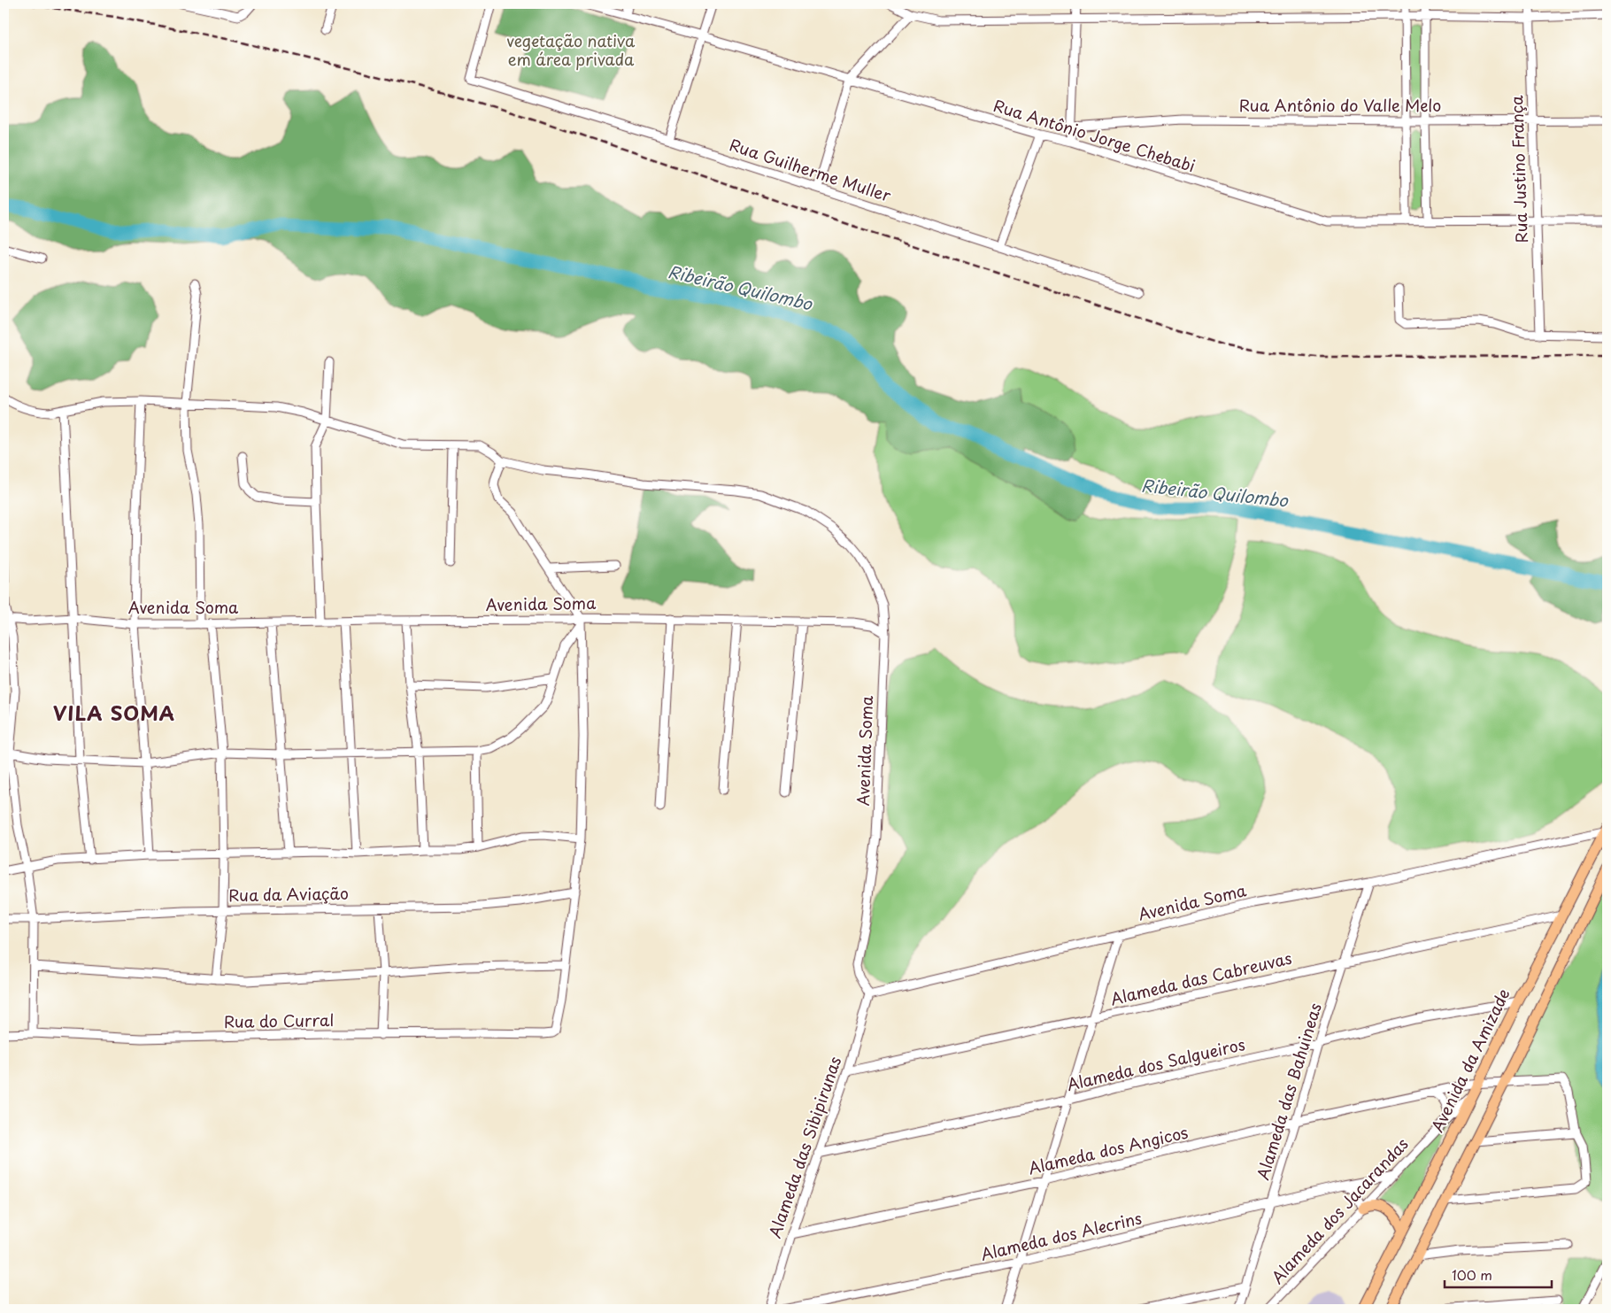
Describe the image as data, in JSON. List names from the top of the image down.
{
  "streets": {
    "main road": ["Avenida da Amizade"],
    "street": [
      "Rua Antônio do Valle Melo",
      "Rua Antônio Jorge Chebabi",
      "Rua Justino França",
      "Rua Guilherme Muller",
      "Avenida Soma",
      "Rua da Aviação",
      "Alameda das Cabreuvas",
      "Rua do Curral",
      "Alameda dos Salgueiros",
      "Alameda das Bahuineas",
      "Alameda das Sibipirunas",
      "Alameda dos Angicos",
      "Alameda dos Jacarandas",
      "Alameda dos Alecrins"
    ]
  },
  "crossings": [
    ["Rua Antônio do Valle Melo", "Rua Justino França"],
    ["Rua Antônio Jorge Chebabi", "Rua Justino França"],
    ["Avenida Soma", "Avenida da Amizade"],
    ["Avenida Soma", "Alameda das Bahuineas"],
    ["Avenida Soma", "Alameda das Sibipirunas"],
    ["Alameda das Cabreuvas", "Avenida da Amizade"],
    ["Alameda das Cabreuvas", "Alameda das Bahuineas"],
    ["Alameda das Cabreuvas", "Alameda das Sibipirunas"],
    ["Avenida da Amizade", "Alameda dos Salgueiros"],
    ["Avenida da Amizade", "Alameda dos Angicos"],
    ["Avenida da Amizade", "Alameda dos Jacarandas"],
    ["Alameda dos Salgueiros", "Alameda das Bahuineas"],
    ["Alameda dos Salgueiros", "Alameda das Sibipirunas"],
    ["Alameda das Bahuineas", "Alameda dos Angicos"],
    ["Alameda das Bahuineas", "Alameda dos Alecrins"],
    ["Alameda das Sibipirunas", "Alameda dos Angicos"],
    ["Alameda dos Jacarandas", "Alameda dos Alecrins"]
  ],
  "districts": ["VILA SOMA"],
  "water": ["Ribeirão Quilombo"],
  "parks": ["vegetação nativa em área privada"],
  "scale_bar": "100 m"
}
